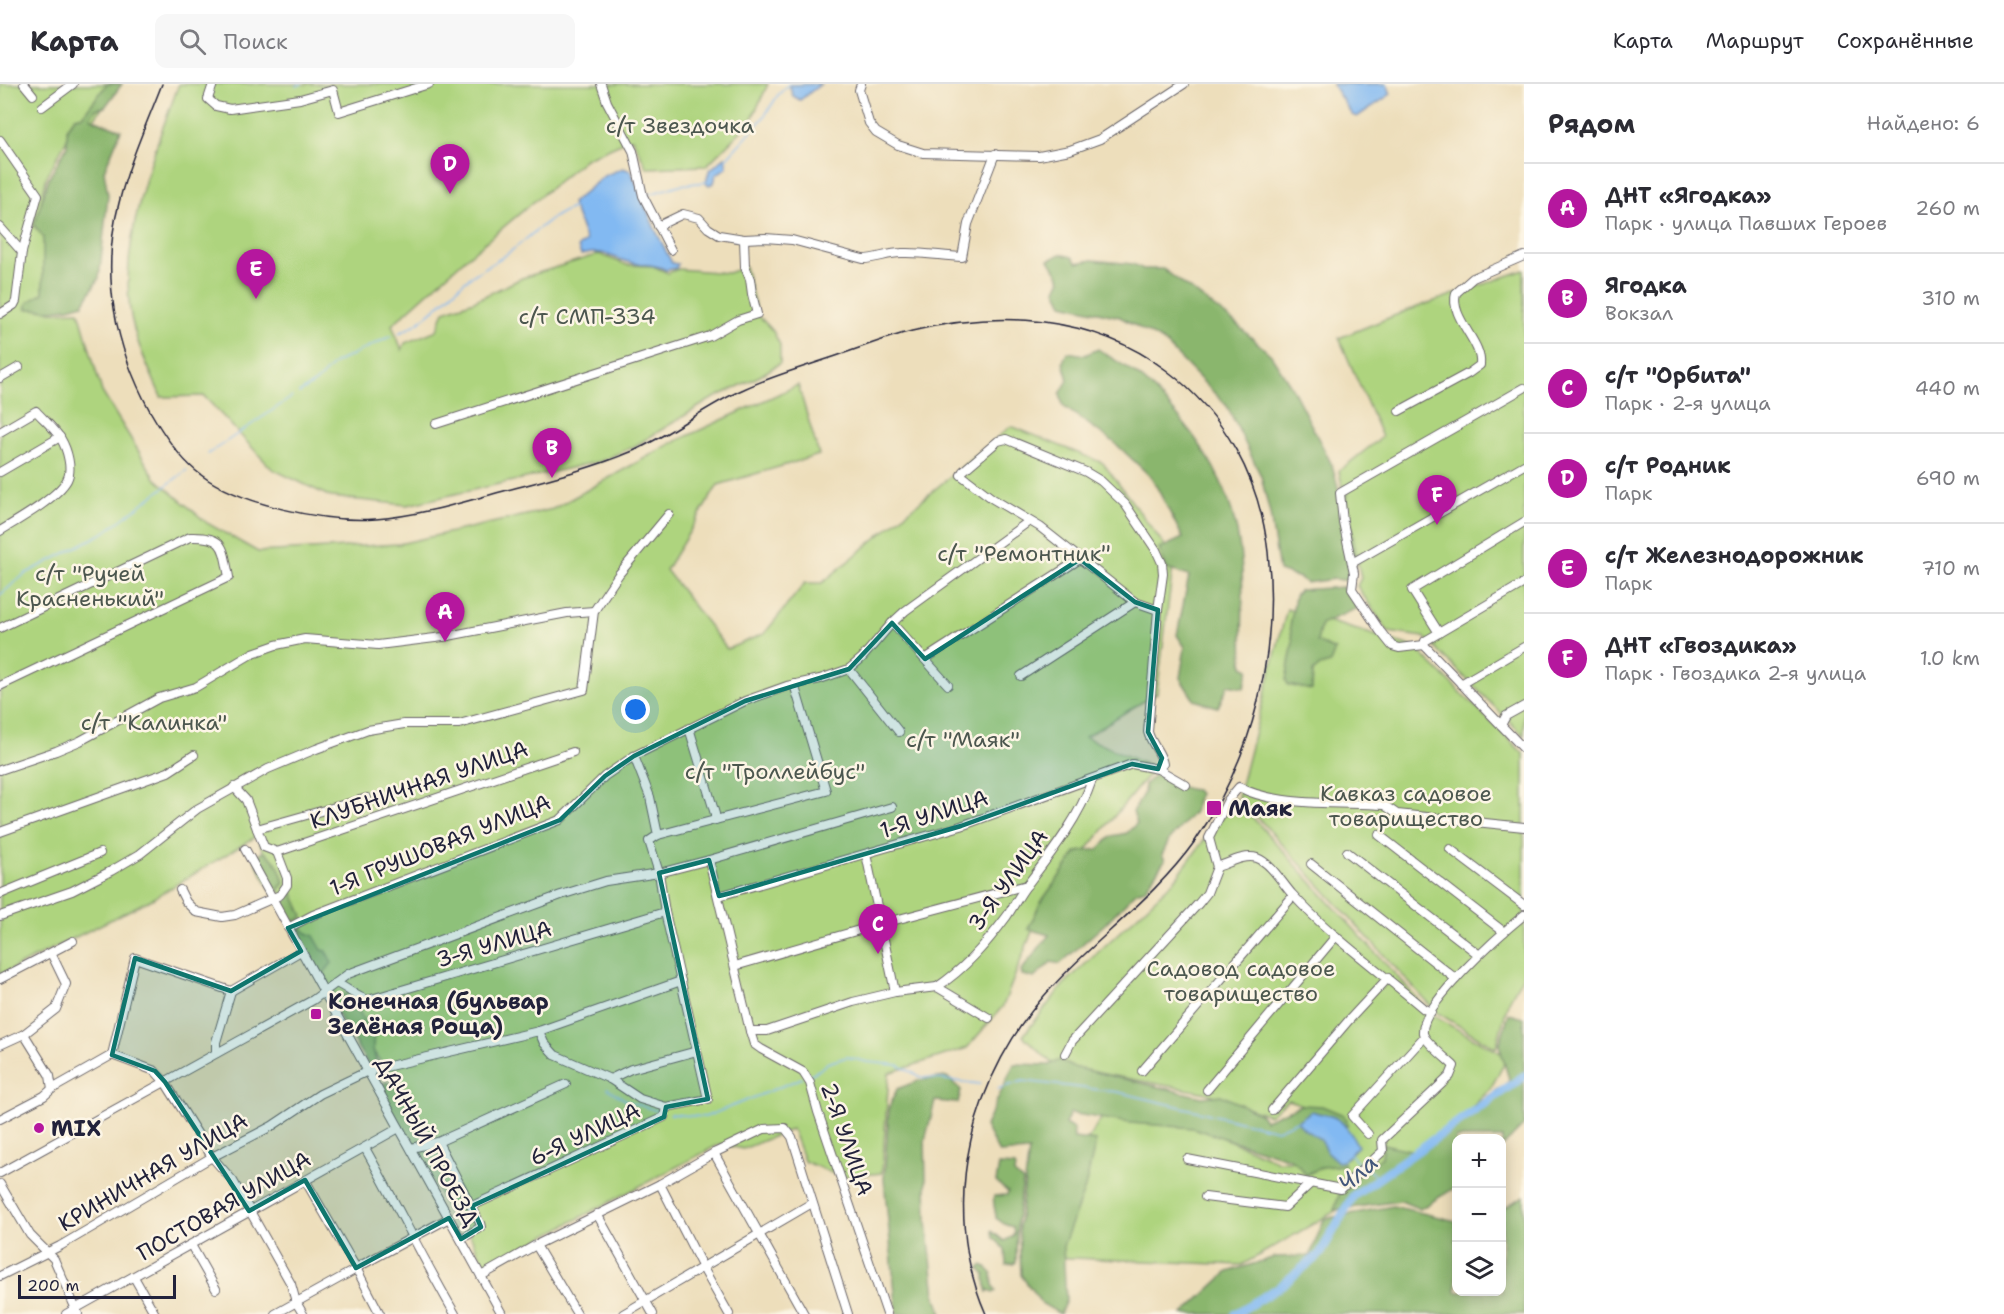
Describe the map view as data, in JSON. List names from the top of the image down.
{
  "streets": {
    "street": [
      "КЛУБНИЧНАЯ УЛИЦА",
      "1-Я УЛИЦА",
      "1-Я ГРУШОВАЯ УЛИЦА",
      "3-Я УЛИЦА",
      "6-Я УЛИЦА",
      "2-Я УЛИЦА",
      "ДАЧНЫЙ ПРОЕЗД",
      "КРИНИЧНАЯ УЛИЦА",
      "ПОСТОВАЯ УЛИЦА"
    ]
  },
  "crossings": [
    ["1-Я УЛИЦА", "3-Я УЛИЦА"],
    ["1-Я УЛИЦА", "2-Я УЛИЦА"],
    ["1-Я ГРУШОВАЯ УЛИЦА", "ДАЧНЫЙ ПРОЕЗД"],
    ["3-Я УЛИЦА", "2-Я УЛИЦА"],
    ["6-Я УЛИЦА", "КРИНИЧНАЯ УЛИЦА"],
    ["ДАЧНЫЙ ПРОЕЗД", "КРИНИЧНАЯ УЛИЦА"],
    ["ДАЧНЫЙ ПРОЕЗД", "ПОСТОВАЯ УЛИЦА"]
  ],
  "water": ["Чла"],
  "parks": [
    "с/т Звездочка",
    "с/т СМП-334",
    "с/т \"Ремонтник\"",
    "с/т \"Ручей Красненький\"",
    "с/т \"Калинка\"",
    "с/т \"Маяк\"",
    "с/т \"Троллейбус\"",
    "Кавказ садовое товарищество",
    "Садовод садовое товарищество"
  ],
  "places": {
    "transit": ["Маяк", "Конечная (бульвар Зелёная Роща)"],
    "other": ["MIX"]
  },
  "scale_bar": "200 m",
  "page": {
    "header": "Карта",
    "search": "Поиск",
    "nav": ["Карта", "Маршрут", "Сохранённые"],
    "heading": ["Рядом", "Найдено: 6"],
    "pins": [
      "D",
      "E",
      "B",
      "F",
      "A",
      "C"
    ],
    "list": [
      {
        "mark": "A",
        "name": "ДНТ «Ягодка»",
        "note": "Парк · улица Павших Героев",
        "value": "260 m"
      },
      {
        "mark": "B",
        "name": "Ягодка",
        "note": "Вокзал",
        "value": "310 m"
      },
      {
        "mark": "C",
        "name": "с/т \"Орбита\"",
        "note": "Парк · 2-я улица",
        "value": "440 m"
      },
      {
        "mark": "D",
        "name": "с/т Родник",
        "note": "Парк",
        "value": "690 m"
      },
      {
        "mark": "E",
        "name": "с/т Железнодорожник",
        "note": "Парк",
        "value": "710 m"
      },
      {
        "mark": "F",
        "name": "ДНТ «Гвоздика»",
        "note": "Парк · Гвоздика 2-я улица",
        "value": "1.0 km"
      }
    ],
    "map_buttons": ["+", "−"],
    "scale": "200 m"
  }
}
